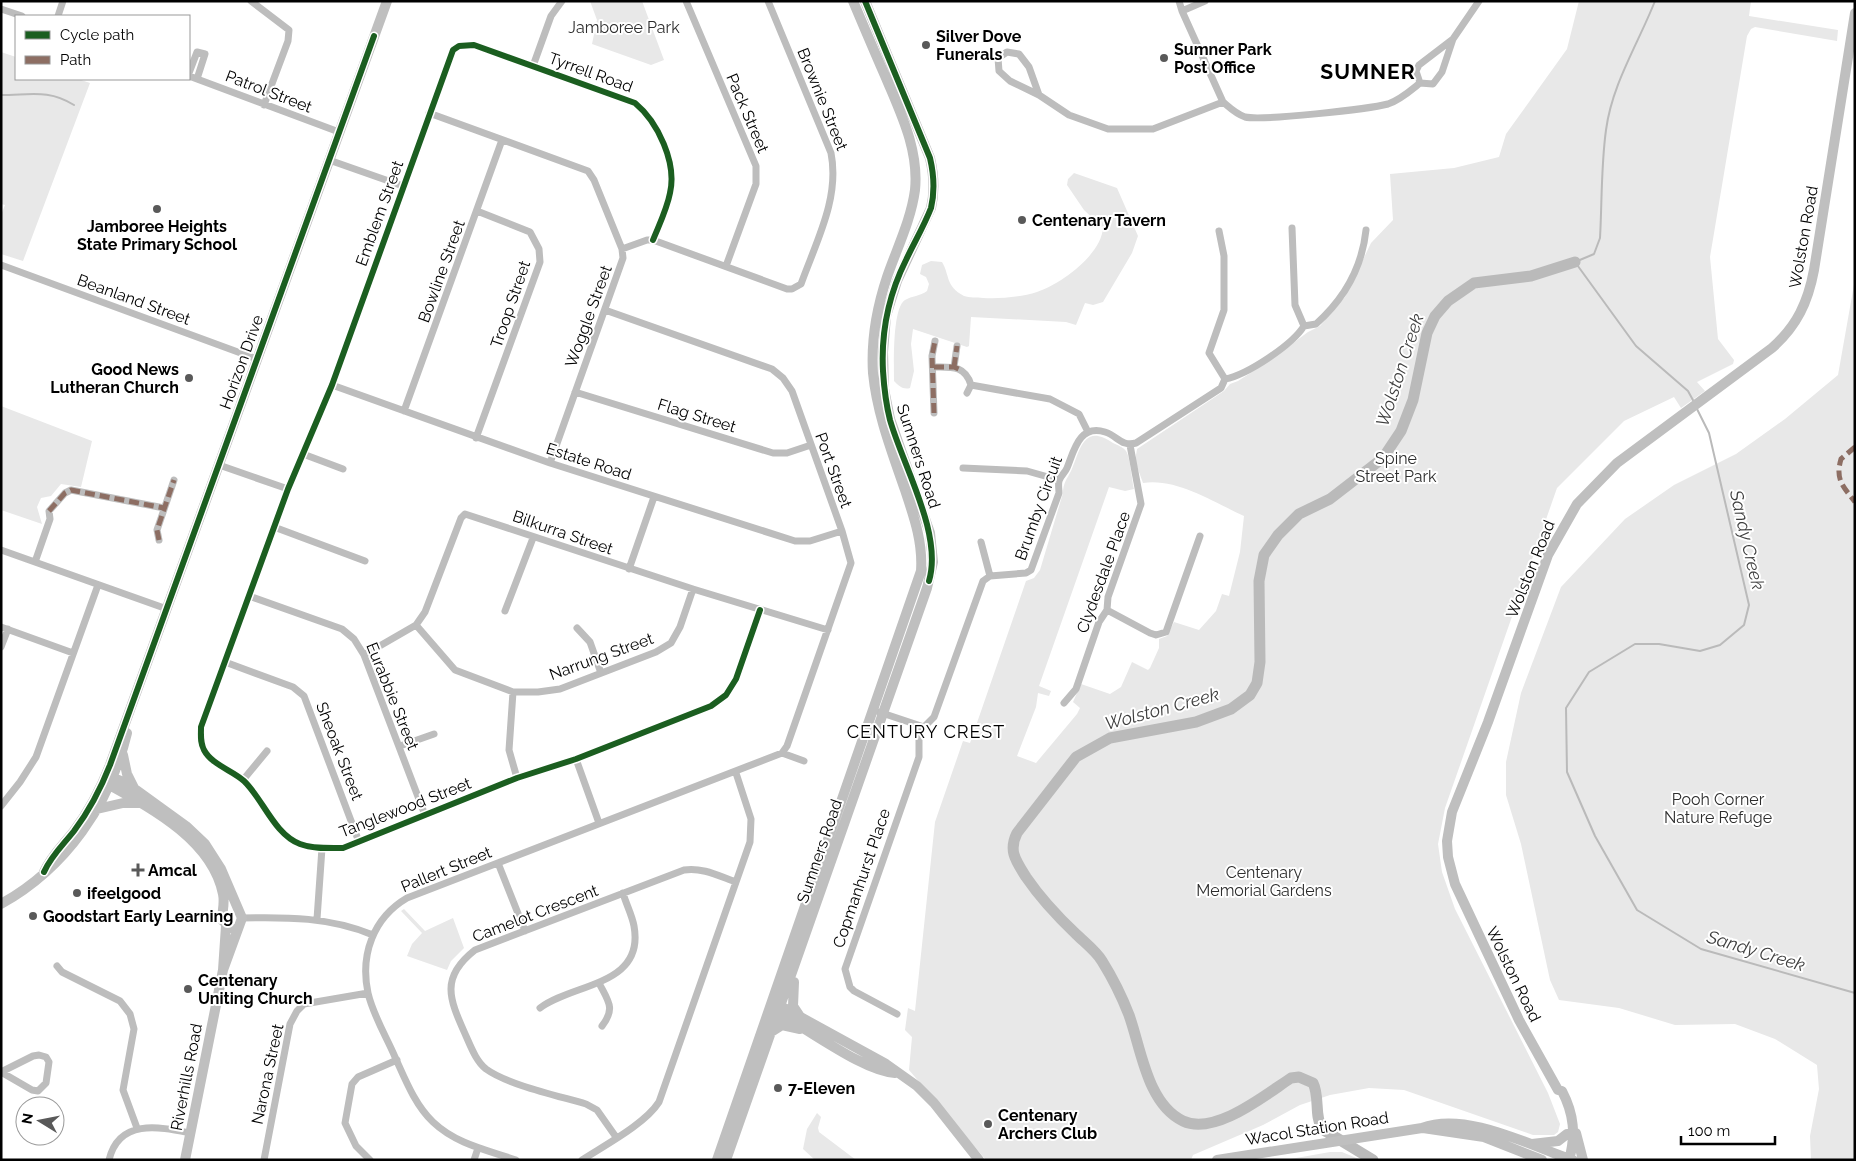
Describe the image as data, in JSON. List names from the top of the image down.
{
  "streets": {
    "street": [
      "Tyrrell Road",
      "Patrol Street",
      "Brownie Street",
      "Pack Street",
      "Emblem Street",
      "Wolston Road",
      "Bowline Street",
      "Beanland Street",
      "Troop Street",
      "Woggle Street",
      "Horizon Drive",
      "Flag Street",
      "Sumners Road",
      "Estate Road",
      "Port Street",
      "Brumby Circuit",
      "Bilkurra Street",
      "Clydesdale Place",
      "Narrung Street",
      "Eurabbie Street",
      "Sheoak Street",
      "Tanglewood Street",
      "Pallert Street",
      "Copmanhurst Place",
      "Camelot Crescent",
      "Narona Street",
      "Riverhills Road",
      "Wacol Station Road"
    ]
  },
  "crossings": [
    ["Tyrrell Road", "Brownie Street"],
    ["Tyrrell Road", "Emblem Street"],
    ["Patrol Street", "Horizon Drive"],
    ["Brownie Street", "Pack Street"],
    ["Emblem Street", "Woggle Street"],
    ["Emblem Street", "Estate Road"],
    ["Emblem Street", "Tanglewood Street"],
    ["Wolston Road", "Wacol Station Road"],
    ["Bowline Street", "Troop Street"],
    ["Bowline Street", "Woggle Street"],
    ["Bowline Street", "Estate Road"],
    ["Beanland Street", "Horizon Drive"],
    ["Troop Street", "Estate Road"],
    ["Woggle Street", "Flag Street"],
    ["Woggle Street", "Estate Road"],
    ["Woggle Street", "Port Street"],
    ["Flag Street", "Port Street"],
    ["Estate Road", "Port Street"],
    ["Estate Road", "Tanglewood Street"],
    ["Port Street", "Bilkurra Street"],
    ["Port Street", "Pallert Street"],
    ["Bilkurra Street", "Narrung Street"],
    ["Bilkurra Street", "Tanglewood Street"],
    ["Eurabbie Street", "Tanglewood Street"],
    ["Sheoak Street", "Tanglewood Street"],
    ["Pallert Street", "Narona Street"]
  ],
  "districts": ["SUMNER", "CENTURY CREST"],
  "water": ["Wolston Creek", "Sandy Creek"],
  "parks": [
    "Jamboree Park",
    "Spine Street Park",
    "Pooh Corner Nature Refuge",
    "Centenary Memorial Gardens"
  ],
  "places": {
    "other": [
      "Silver Dove Funerals",
      "Sumner Park Post Office",
      "Jamboree Heights State Primary School",
      "Centenary Tavern",
      "Good News Lutheran Church",
      "ifeelgood",
      "Goodstart Early Learning",
      "Centenary Uniting Church",
      "7-Eleven",
      "Centenary Archers Club"
    ],
    "health": ["Amcal"]
  },
  "legend": ["Cycle path", "Path"],
  "scale_bar": "100 m",
  "north": "left"
}
